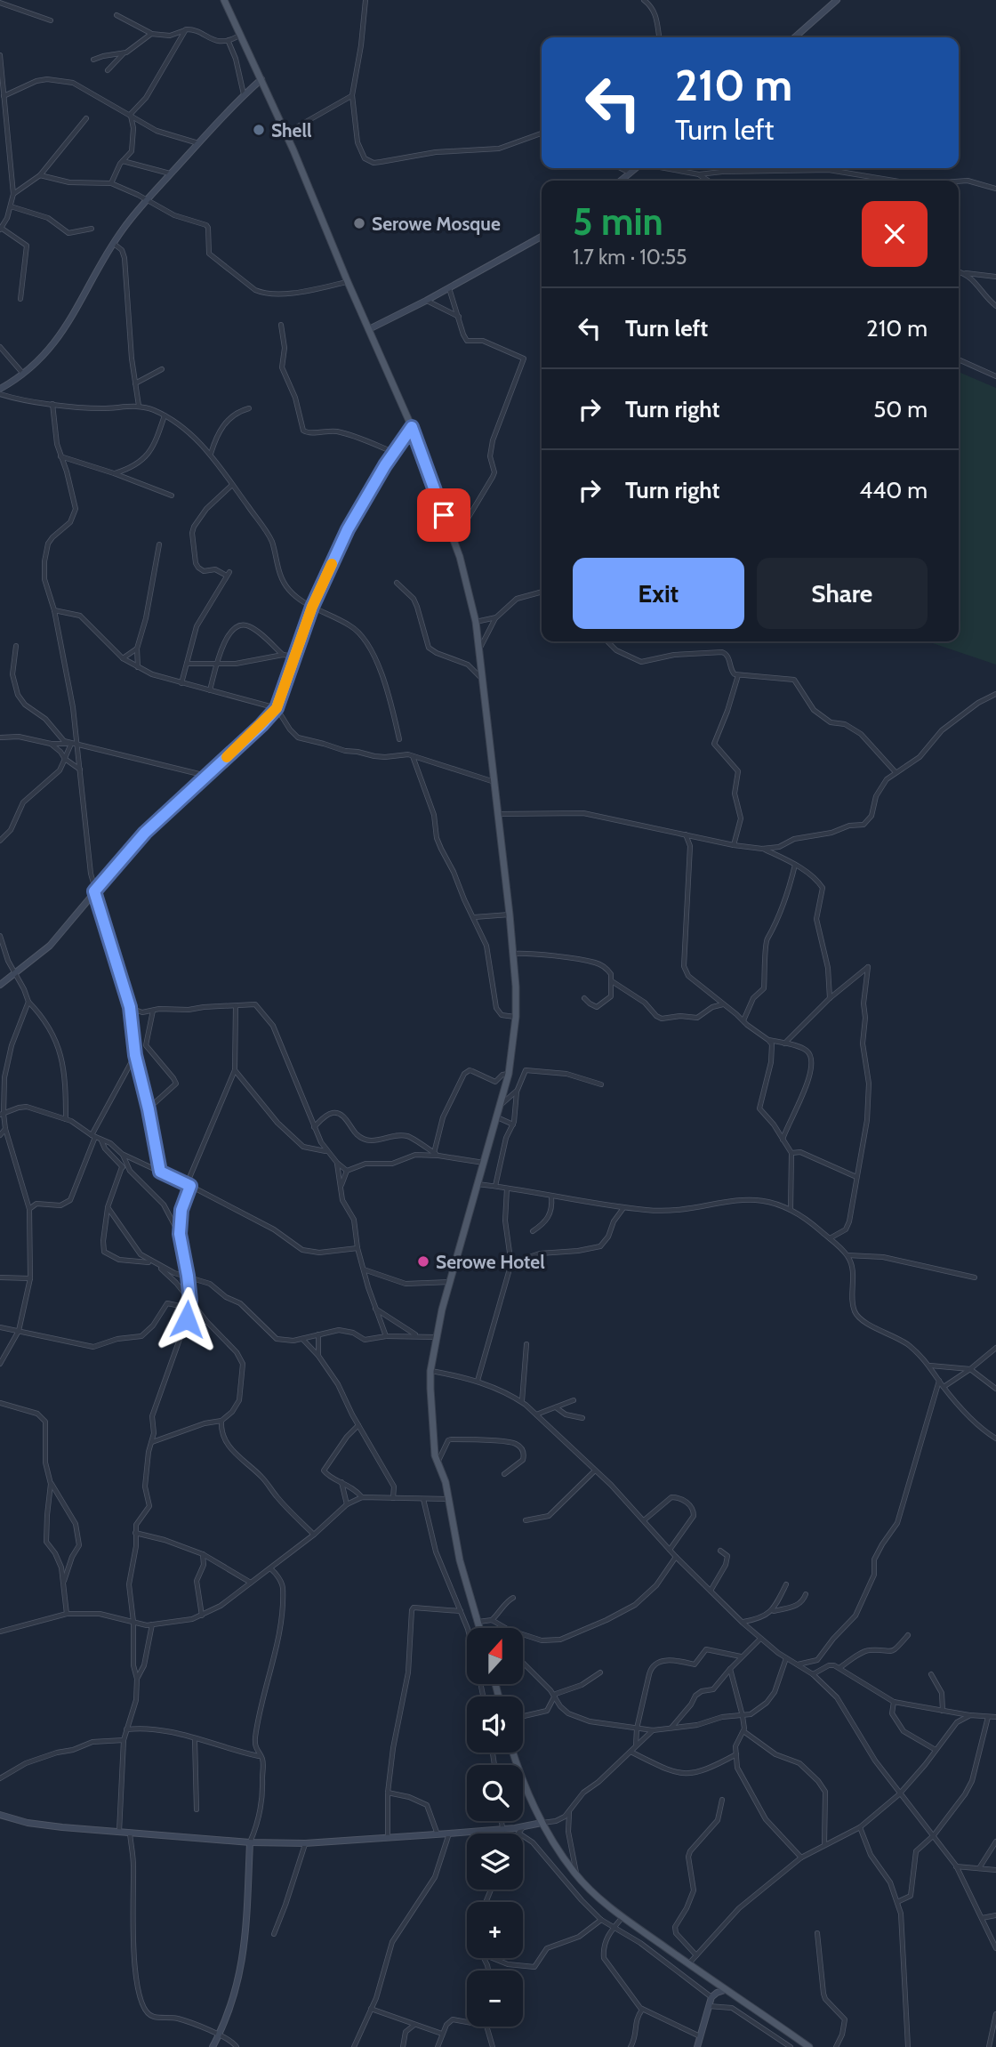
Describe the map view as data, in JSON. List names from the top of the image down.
{
  "places": ["Shell", "Serowe Mosque", "Serowe Hotel"],
  "north": "top",
  "page": {
    "turn": ["210 m", "Turn left"],
    "heading": ["5 min", "1.7 km · 10:55"],
    "list": [
      {
        "name": "Turn left",
        "value": "210 m"
      },
      {
        "name": "Turn right",
        "value": "50 m"
      },
      {
        "name": "Turn right",
        "value": "440 m"
      }
    ],
    "buttons": ["Exit", "Share"],
    "map_buttons": ["+", "−"]
  }
}
